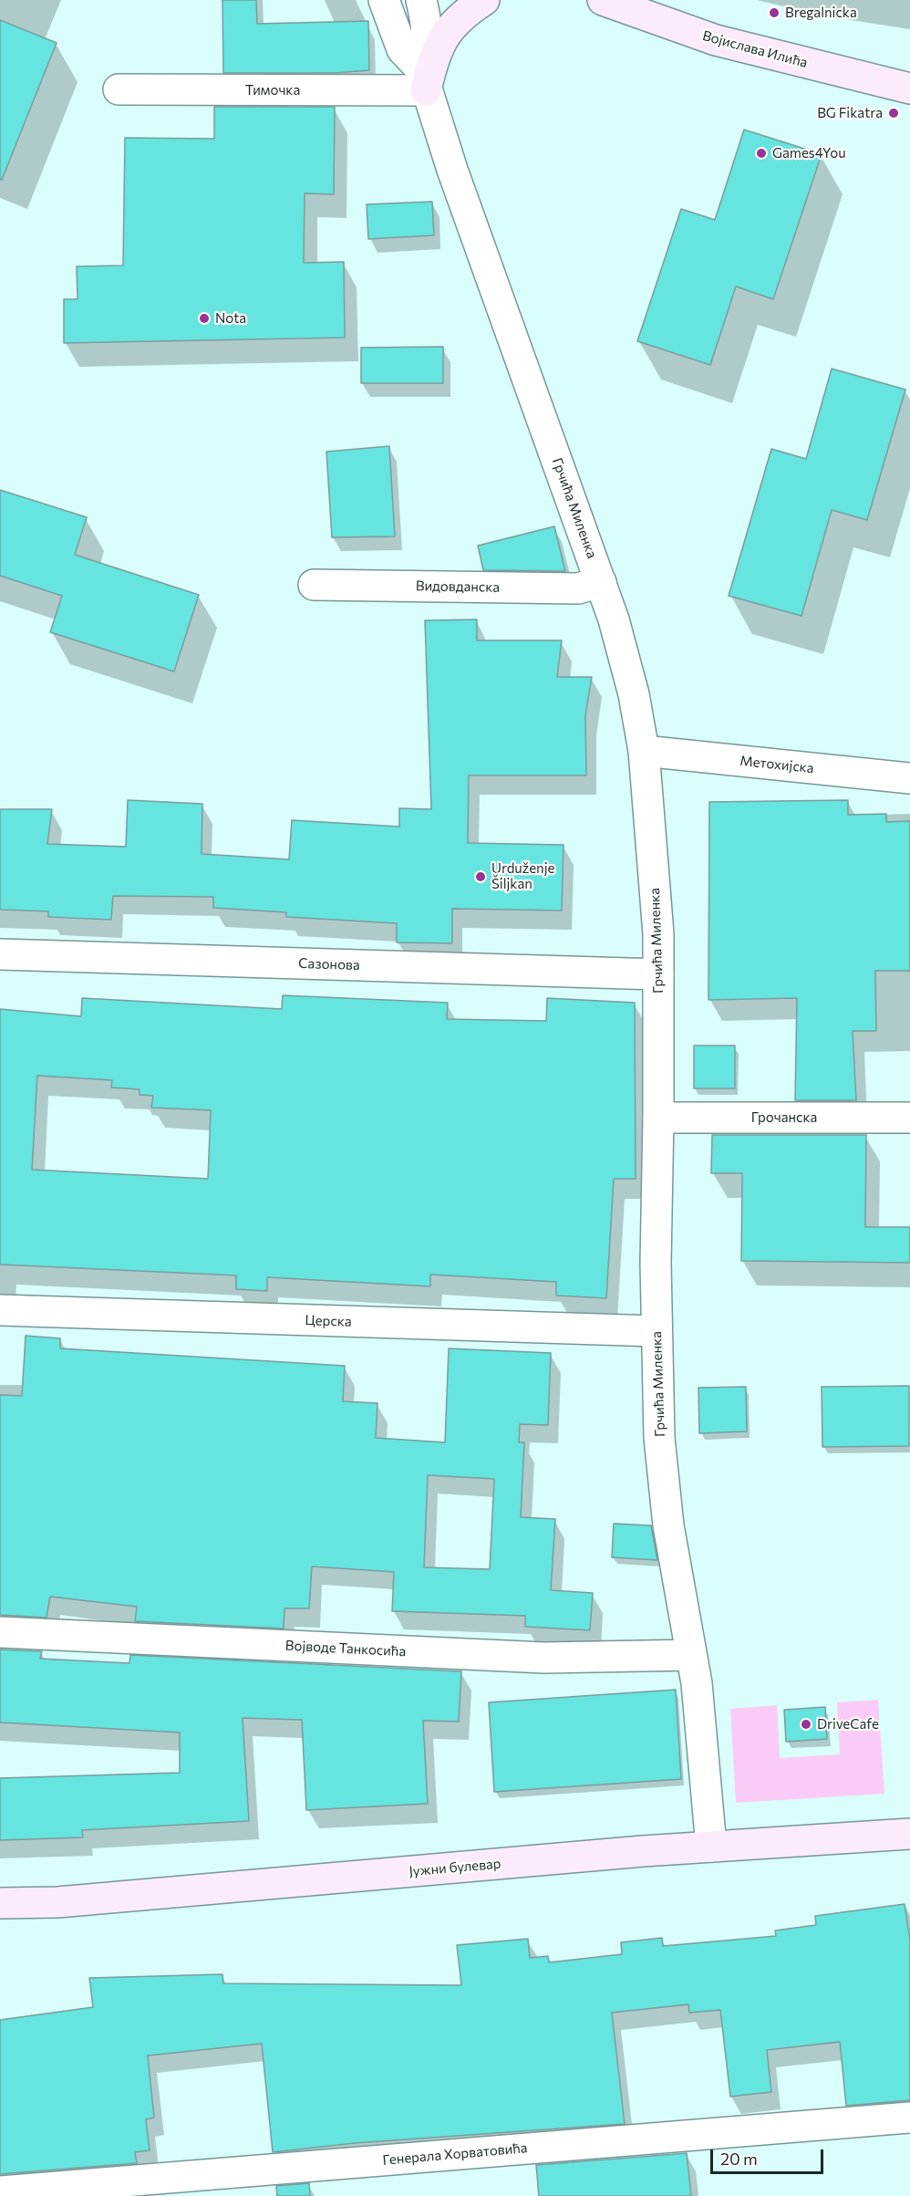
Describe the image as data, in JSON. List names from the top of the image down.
{
  "streets": {
    "main road": ["Војислава Илића", "Јужни булевар"],
    "street": [
      "Тимочка",
      "Грчића Миленка",
      "Видовданска",
      "Метохијска",
      "Сазонова",
      "Грочанска",
      "Церска",
      "Војводе Танкосића",
      "Генерала Хорватовића"
    ]
  },
  "crossings": [
    ["Тимочка", "Грчића Миленка"],
    ["Грчића Миленка", "Видовданска"],
    ["Грчића Миленка", "Метохијска"],
    ["Грчића Миленка", "Сазонова"],
    ["Грчића Миленка", "Грочанска"],
    ["Грчића Миленка", "Церска"],
    ["Грчића Миленка", "Војводе Танкосића"],
    ["Грчића Миленка", "Јужни булевар"]
  ],
  "places": [
    "Bregalnicka",
    "BG Fikatra",
    "Games4You",
    "Nota",
    "Urduženje Šiljkan",
    "DriveCafe"
  ],
  "scale_bar": "20 m"
}
